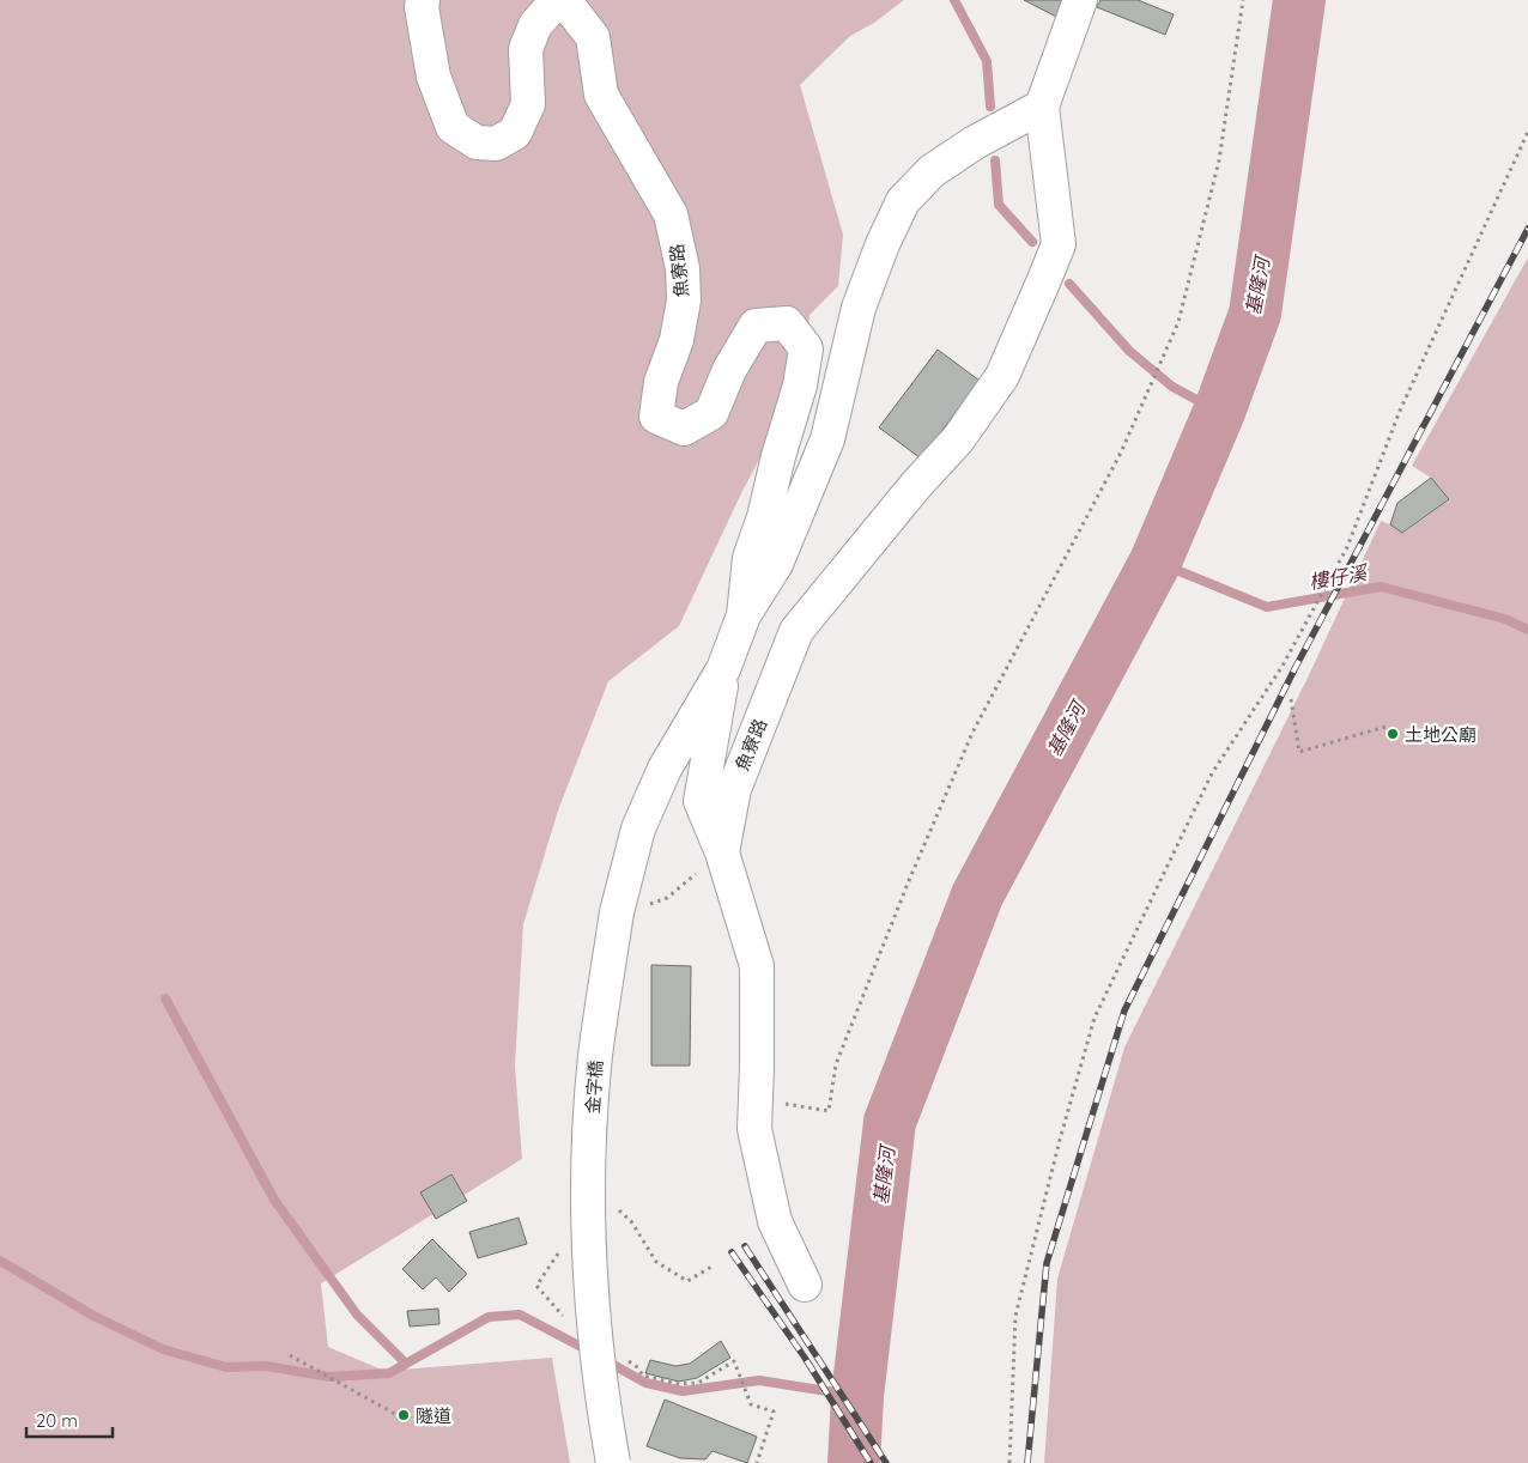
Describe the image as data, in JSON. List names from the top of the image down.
{
  "streets": {
    "street": ["魚寮路", "金字橋"]
  },
  "crossings": [
    ["魚寮路", "金字橋"]
  ],
  "water": ["基隆河", "樓仔溪"],
  "places": ["土地公廟", "隧道"],
  "scale_bar": "20 m"
}
